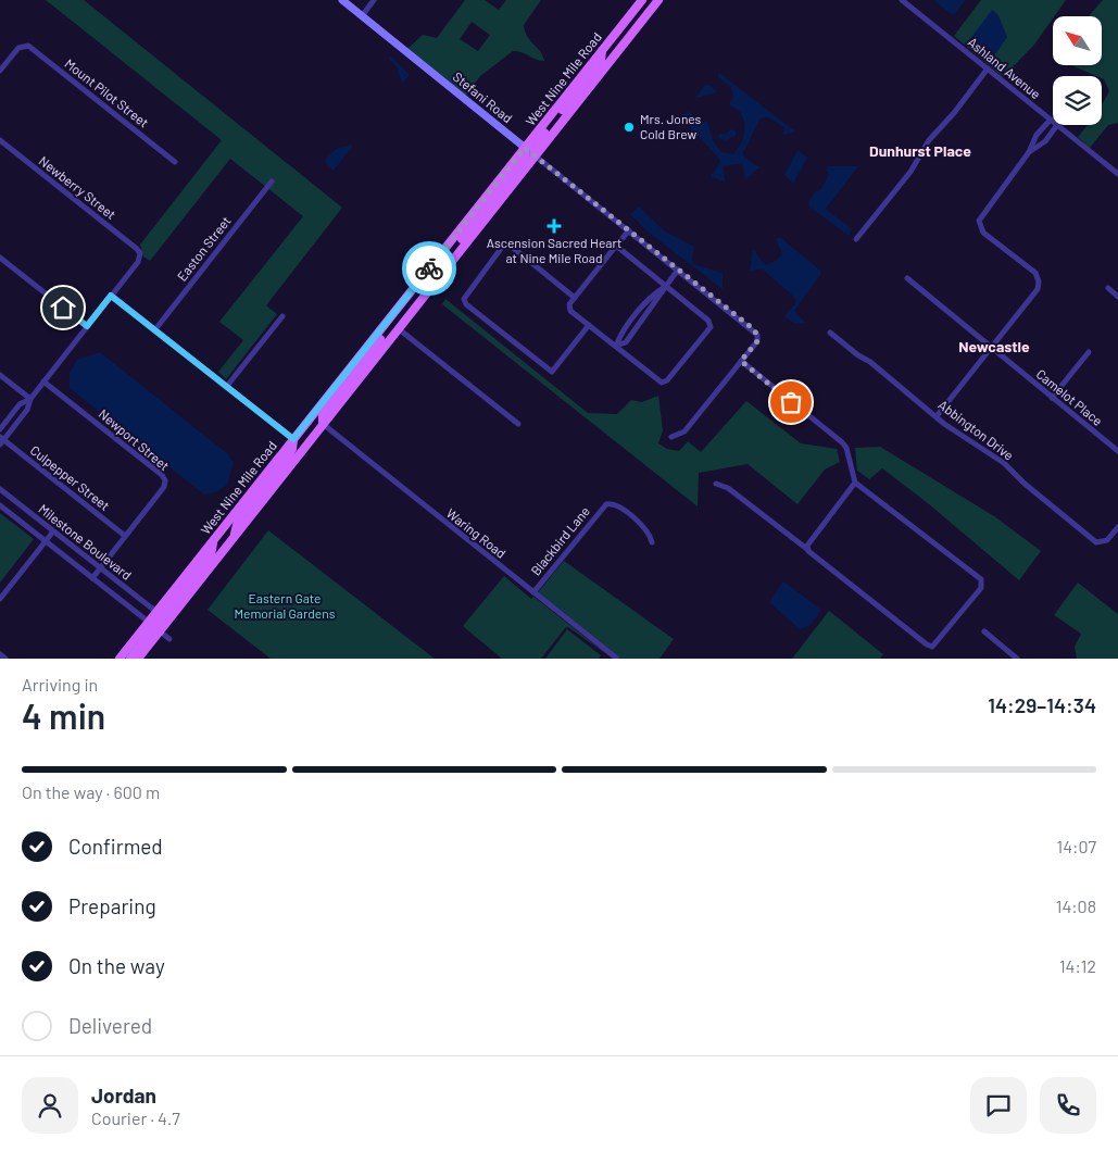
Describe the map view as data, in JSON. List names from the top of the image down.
{
  "streets": {
    "main road": ["West Nine Mile Road"],
    "street": [
      "Ashland Avenue",
      "Mount Pilot Street",
      "Stefani Road",
      "Newberry Street",
      "Easton Street",
      "Camelot Place",
      "Abbington Drive",
      "Newport Street",
      "Culpepper Street",
      "Waring Road",
      "Blackbird Lane",
      "Milestone Boulevard"
    ]
  },
  "crossings": [
    ["West Nine Mile Road", "Stefani Road"],
    ["West Nine Mile Road", "Waring Road"],
    ["West Nine Mile Road", "Milestone Boulevard"],
    ["Newport Street", "Culpepper Street"],
    ["Newport Street", "Milestone Boulevard"],
    ["Waring Road", "Blackbird Lane"]
  ],
  "districts": ["Dunhurst Place", "Newcastle"],
  "parks": ["Eastern Gate Memorial Gardens"],
  "places": {
    "other": ["Mrs. Jones Cold Brew"],
    "health": ["Ascension Sacred Heart at Nine Mile Road"]
  },
  "north": "top left",
  "page": {
    "heading": ["4 min", "Arriving in", "14:29–14:34"],
    "panel": ["Jordan", "Courier · 4.7"],
    "bar": "On the way · 600 m",
    "list": [
      ["Confirmed", "14:07"],
      ["Preparing", "14:08"],
      ["On the way", "14:12"],
      "Delivered"
    ]
  }
}
